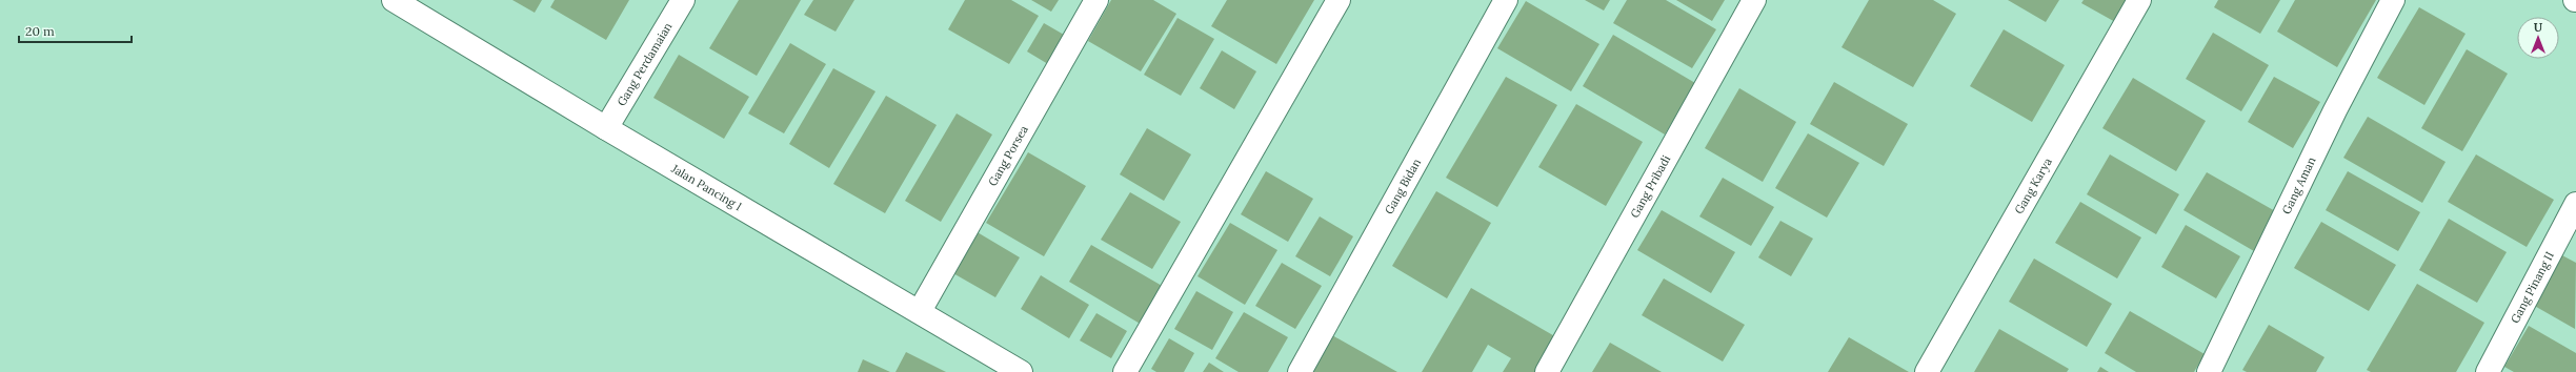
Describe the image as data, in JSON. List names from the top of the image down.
{
  "streets": {
    "street": [
      "Gang Perdamaian",
      "Gang Porsea",
      "Gang Aman",
      "Gang Bidan",
      "Gang Pribadi",
      "Gang Karya",
      "Jalan Pancing I",
      "Gang Pinang II"
    ]
  },
  "crossings": [
    ["Gang Perdamaian", "Jalan Pancing I"],
    ["Gang Porsea", "Jalan Pancing I"]
  ],
  "scale_bar": "20 m",
  "north": "top"
}
